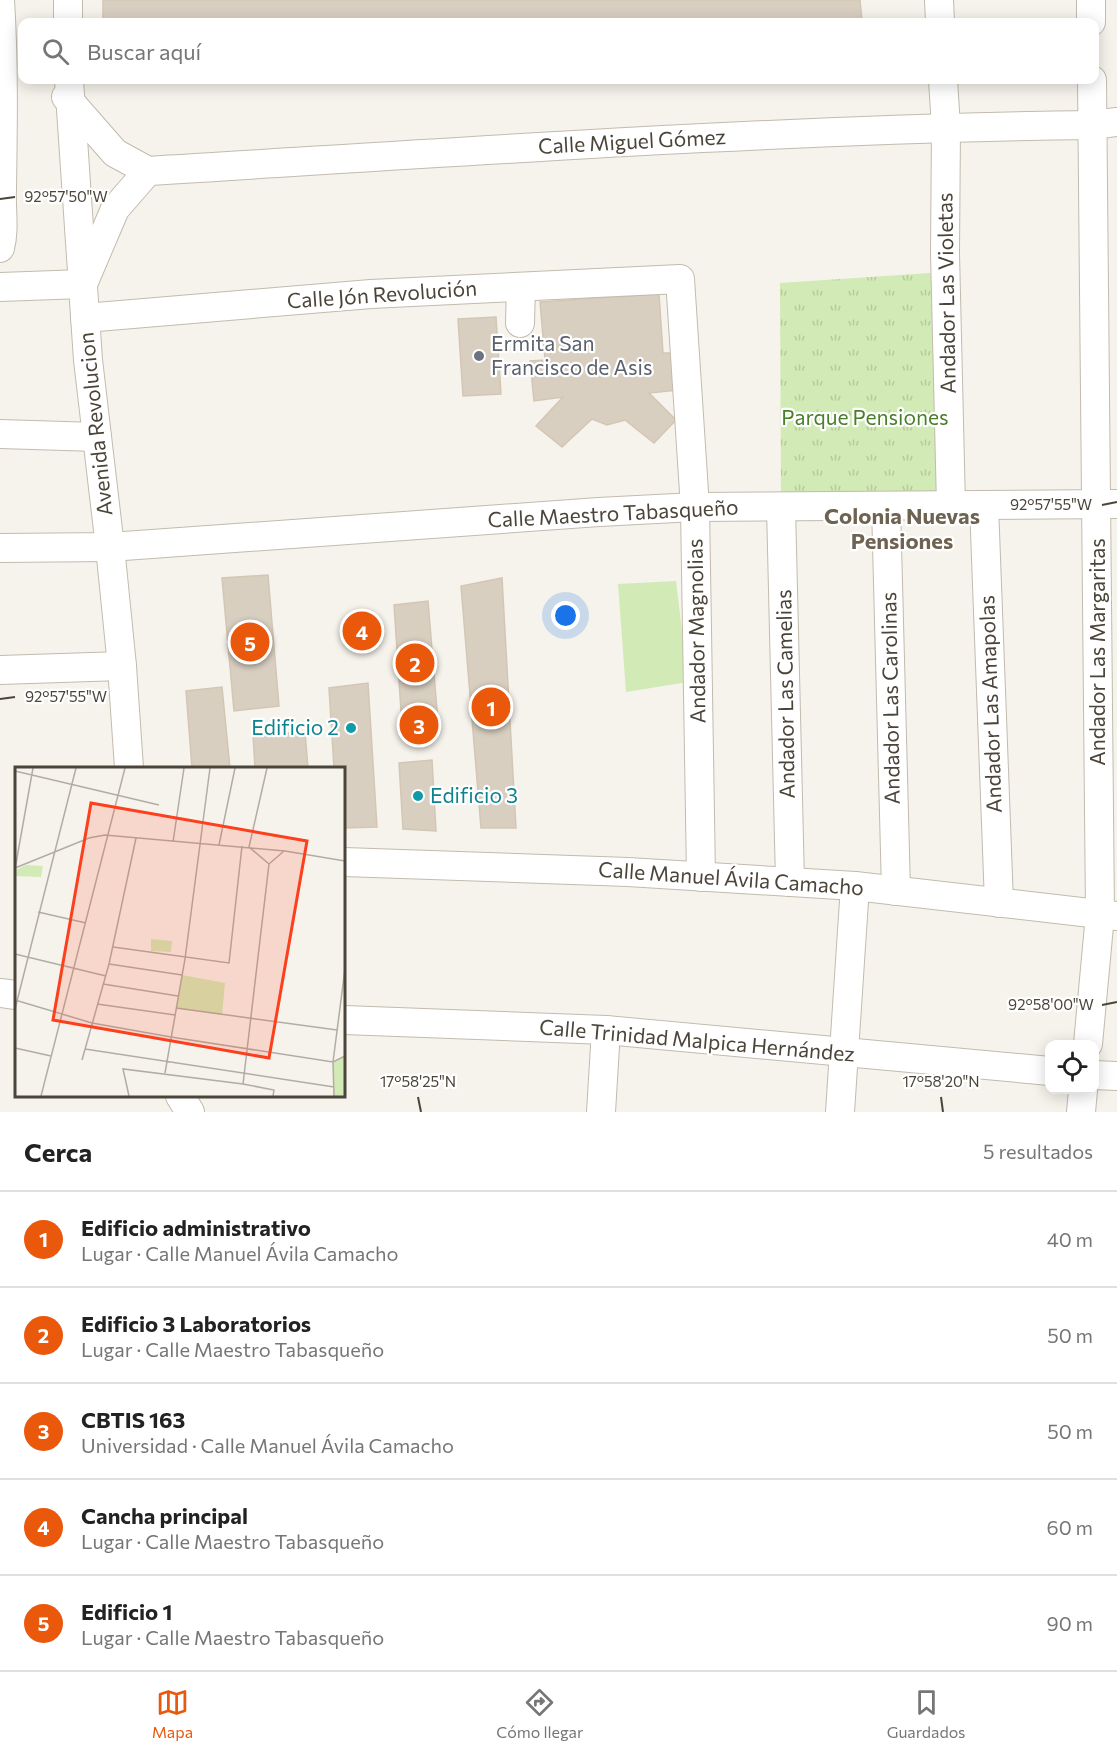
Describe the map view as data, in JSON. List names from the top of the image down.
{
  "streets": {
    "street": [
      "Calle Miguel Gómez",
      "Andador Las Violetas",
      "Calle Jón Revolución",
      "Avenida Revolucion",
      "Calle Maestro Tabasqueño",
      "Andador Magnolias",
      "Andador Las Margaritas",
      "Andador Las Camelias",
      "Andador Las Carolinas",
      "Andador Las Amapolas",
      "Calle Manuel Ávila Camacho",
      "Calle Trinidad Malpica Hernández"
    ]
  },
  "crossings": [
    ["Calle Miguel Gómez", "Andador Las Violetas"],
    ["Calle Miguel Gómez", "Andador Las Margaritas"],
    ["Andador Las Violetas", "Calle Maestro Tabasqueño"],
    ["Calle Jón Revolución", "Avenida Revolucion"],
    ["Calle Jón Revolución", "Andador Magnolias"],
    ["Avenida Revolucion", "Calle Maestro Tabasqueño"],
    ["Calle Maestro Tabasqueño", "Andador Magnolias"],
    ["Calle Maestro Tabasqueño", "Andador Las Margaritas"],
    ["Calle Maestro Tabasqueño", "Andador Las Camelias"],
    ["Calle Maestro Tabasqueño", "Andador Las Carolinas"],
    ["Calle Maestro Tabasqueño", "Andador Las Amapolas"],
    ["Andador Magnolias", "Calle Manuel Ávila Camacho"],
    ["Andador Las Margaritas", "Calle Manuel Ávila Camacho"],
    ["Andador Las Camelias", "Calle Manuel Ávila Camacho"],
    ["Andador Las Carolinas", "Calle Manuel Ávila Camacho"],
    ["Andador Las Amapolas", "Calle Manuel Ávila Camacho"]
  ],
  "districts": ["Colonia Nuevas Pensiones"],
  "parks": ["Parque Pensiones"],
  "places": ["Ermita San Francisco de Asis", "Edificio 2", "Edificio 3"],
  "page": {
    "search": "Buscar aquí",
    "pins": [
      "4",
      "5",
      "2",
      "1",
      "3"
    ],
    "heading": ["Cerca", "5 resultados"],
    "list": [
      {
        "mark": "1",
        "name": "Edificio administrativo",
        "note": "Lugar · Calle Manuel Ávila Camacho",
        "value": "40 m"
      },
      {
        "mark": "2",
        "name": "Edificio 3 Laboratorios",
        "note": "Lugar · Calle Maestro Tabasqueño",
        "value": "50 m"
      },
      {
        "mark": "3",
        "name": "CBTIS 163",
        "note": "Universidad · Calle Manuel Ávila Camacho",
        "value": "50 m"
      },
      {
        "mark": "4",
        "name": "Cancha principal",
        "note": "Lugar · Calle Maestro Tabasqueño",
        "value": "60 m"
      },
      {
        "mark": "5",
        "name": "Edificio 1",
        "note": "Lugar · Calle Maestro Tabasqueño",
        "value": "90 m"
      }
    ],
    "nav": ["Mapa", "Cómo llegar", "Guardados"]
  },
  "coordinates": [
    "92°57'50\"W",
    "92°57'55\"W",
    "92°58'00\"W",
    "17°58'25\"N",
    "17°58'20\"N"
  ]
}
